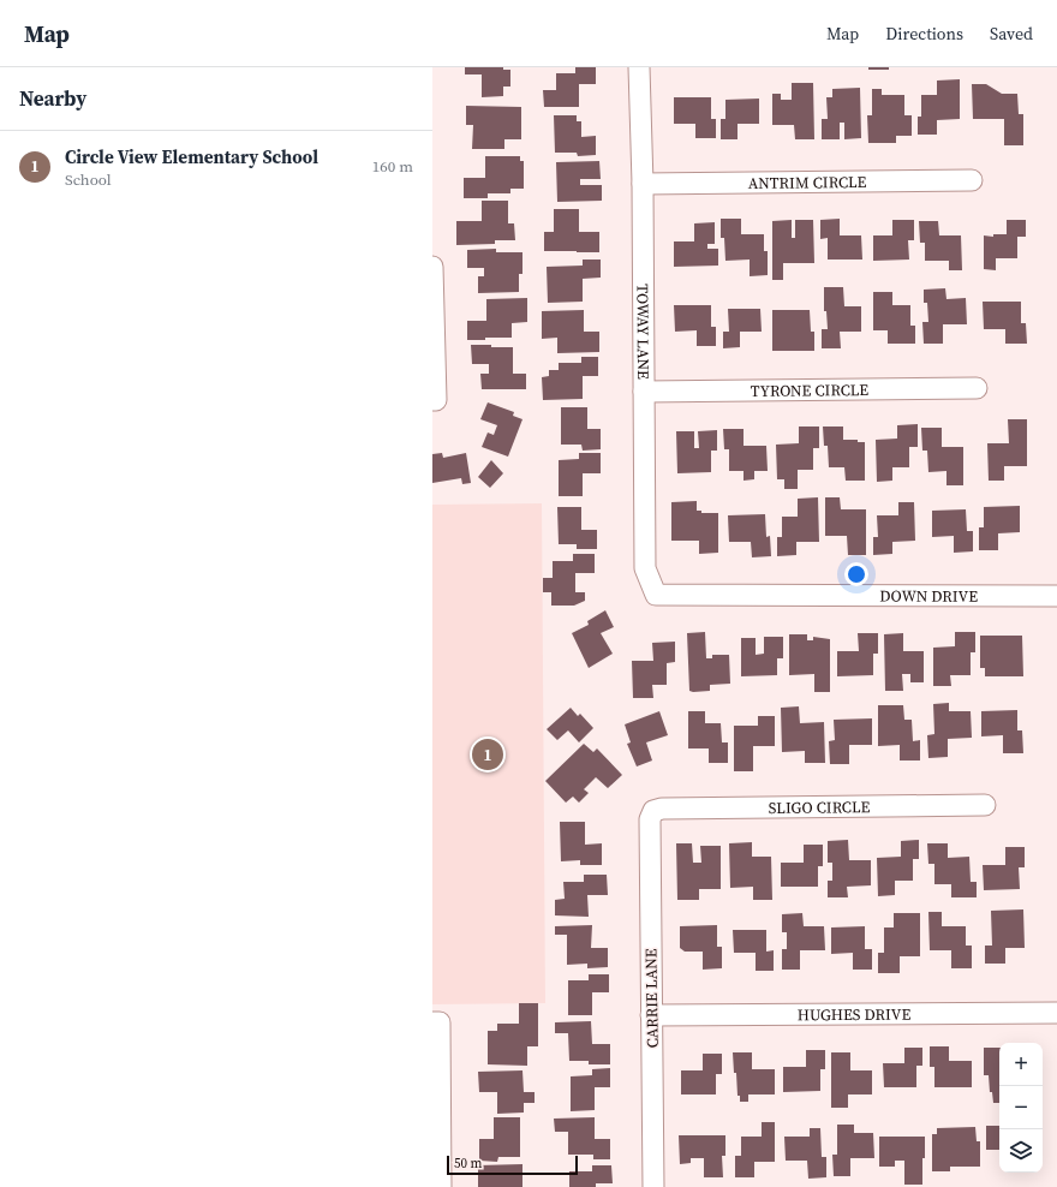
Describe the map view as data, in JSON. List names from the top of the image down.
{
  "streets": {
    "street": [
      "ANTRIM CIRCLE",
      "TOWAY LANE",
      "TYRONE CIRCLE",
      "DOWN DRIVE",
      "SLIGO CIRCLE",
      "CARRIE LANE",
      "HUGHES DRIVE"
    ]
  },
  "crossings": [
    ["ANTRIM CIRCLE", "TOWAY LANE"],
    ["TOWAY LANE", "TYRONE CIRCLE"],
    ["TOWAY LANE", "DOWN DRIVE"],
    ["SLIGO CIRCLE", "CARRIE LANE"],
    ["CARRIE LANE", "HUGHES DRIVE"]
  ],
  "scale_bar": "50 m",
  "page": {
    "header": "Map",
    "nav": ["Map", "Directions", "Saved"],
    "heading": "Nearby",
    "list": [
      {
        "mark": "1",
        "name": "Circle View Elementary School",
        "note": "School",
        "value": "160 m"
      }
    ],
    "pins": "1",
    "map_buttons": ["+", "−"],
    "scale": "50 m"
  }
}
